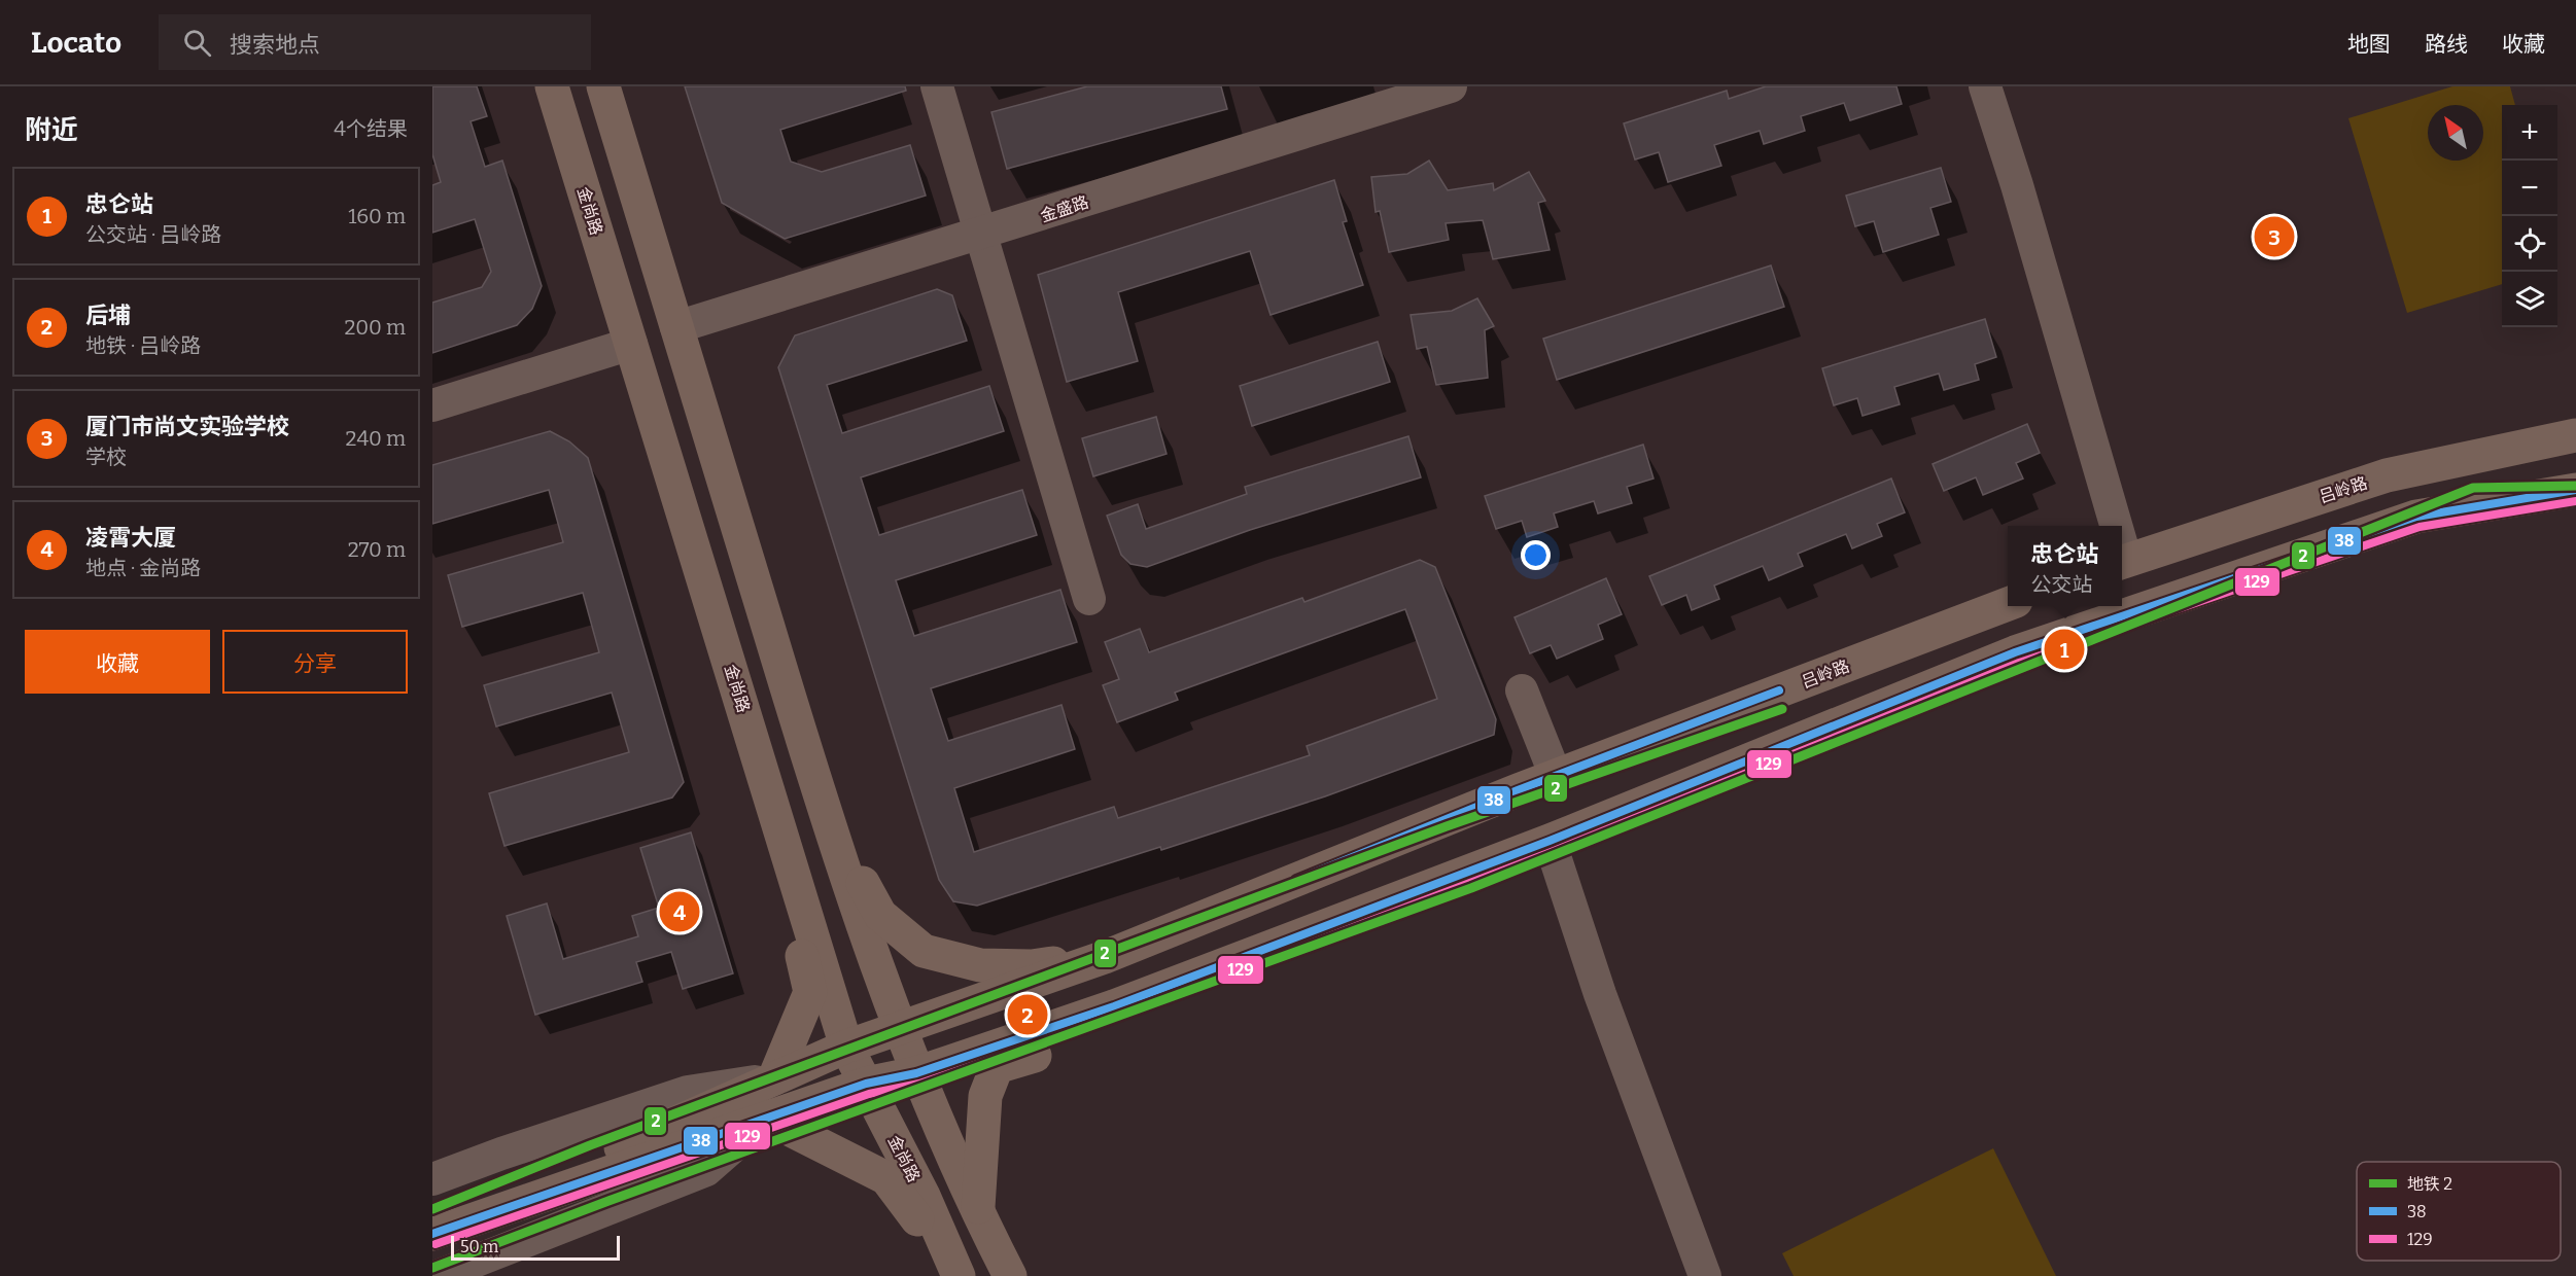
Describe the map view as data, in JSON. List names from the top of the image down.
{
  "streets": {
    "main road": ["金尚路", "吕岭路"],
    "street": ["金盛路"]
  },
  "crossings": [
    ["金尚路", "吕岭路"]
  ],
  "lines": ["metro line 2", "transit line 38", "transit line 129"],
  "legend": ["地铁 2", "38", "129"],
  "scale_bar": "50 m",
  "north": "top left",
  "page": {
    "header": "Locato",
    "search": "搜索地点",
    "nav": ["地图", "路线", "收藏"],
    "heading": ["附近", "4个结果"],
    "map_buttons": ["+", "−"],
    "list": [
      {
        "mark": "1",
        "name": "忠仑站",
        "note": "公交站 · 吕岭路",
        "value": "160 m"
      },
      {
        "mark": "2",
        "name": "后埔",
        "note": "地铁 · 吕岭路",
        "value": "200 m"
      },
      {
        "mark": "3",
        "name": "厦门市尚文实验学校",
        "note": "学校",
        "value": "240 m"
      },
      {
        "mark": "4",
        "name": "凌霄大厦",
        "note": "地点 · 金尚路",
        "value": "270 m"
      }
    ],
    "pins": [
      "3",
      "1",
      "4",
      "2"
    ],
    "popup": ["忠仑站", "公交站"],
    "buttons": ["收藏", "分享"],
    "scale": "50 m"
  }
}
